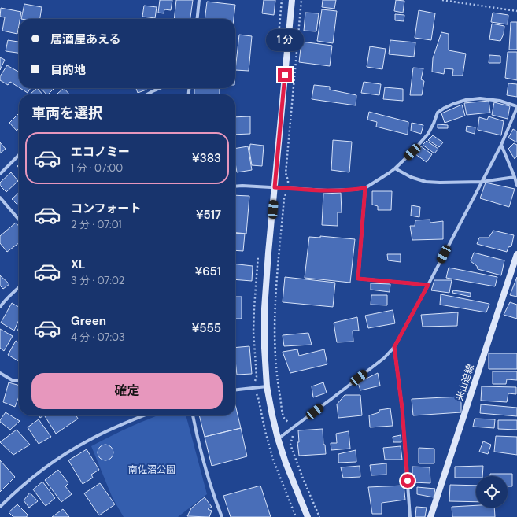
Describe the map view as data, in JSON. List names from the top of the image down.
{
  "streets": {
    "street": ["米山迫線"]
  },
  "parks": ["南佐沼公園"],
  "page": {
    "banner": ["居酒屋あえる", "目的地"],
    "bubble": "1 分",
    "heading": "車両を選択",
    "list": [
      {
        "name": "エコノミー",
        "note": "1 分 · 07:00",
        "value": "¥383"
      },
      {
        "name": "コンフォート",
        "note": "2 分 · 07:01",
        "value": "¥517"
      },
      {
        "name": "XL",
        "note": "3 分 · 07:02",
        "value": "¥651"
      },
      {
        "name": "Green",
        "note": "4 分 · 07:03",
        "value": "¥555"
      }
    ],
    "buttons": "確定"
  }
}
